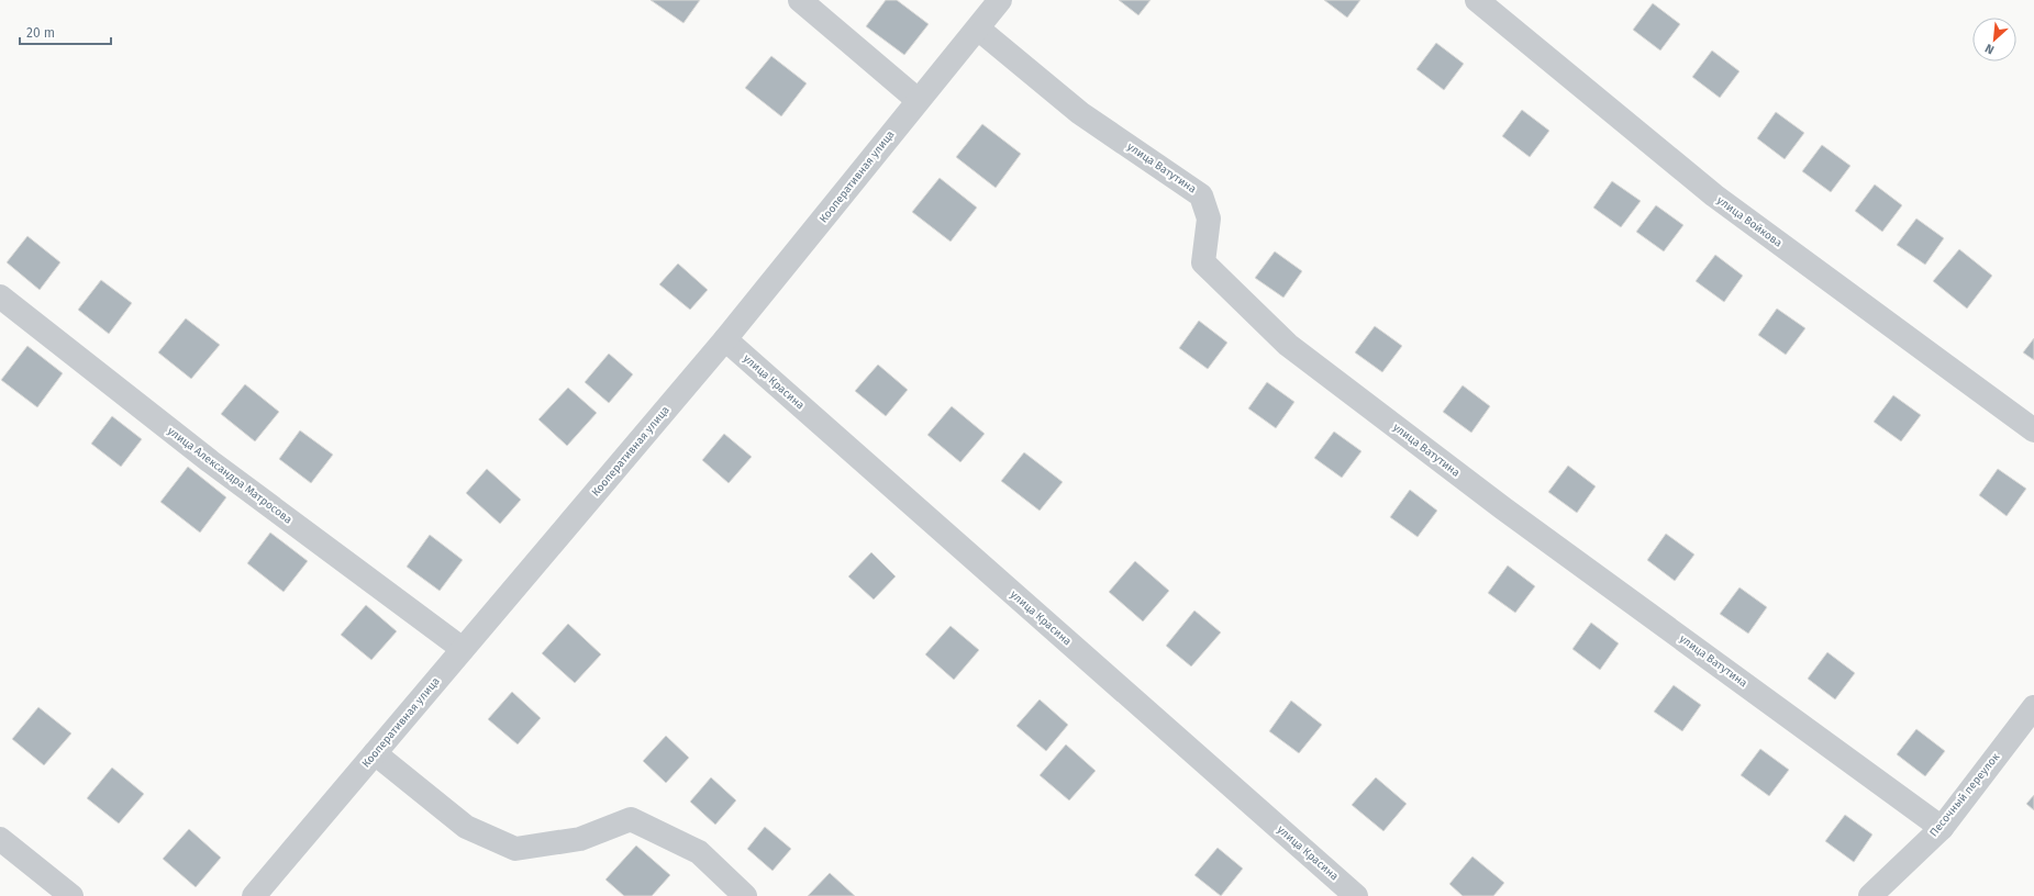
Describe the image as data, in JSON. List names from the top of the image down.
{
  "streets": {
    "street": [
      "улица Ватутина",
      "Кооперативная улица",
      "улица Войкова",
      "улица Красина",
      "улица Александра Матросова",
      "Песочный переулок"
    ]
  },
  "crossings": [
    ["улица Ватутина", "Кооперативная улица"],
    ["улица Ватутина", "Песочный переулок"],
    ["Кооперативная улица", "улица Красина"],
    ["Кооперативная улица", "улица Александра Матросова"]
  ],
  "scale_bar": "20 m",
  "north": "bottom left"
}
